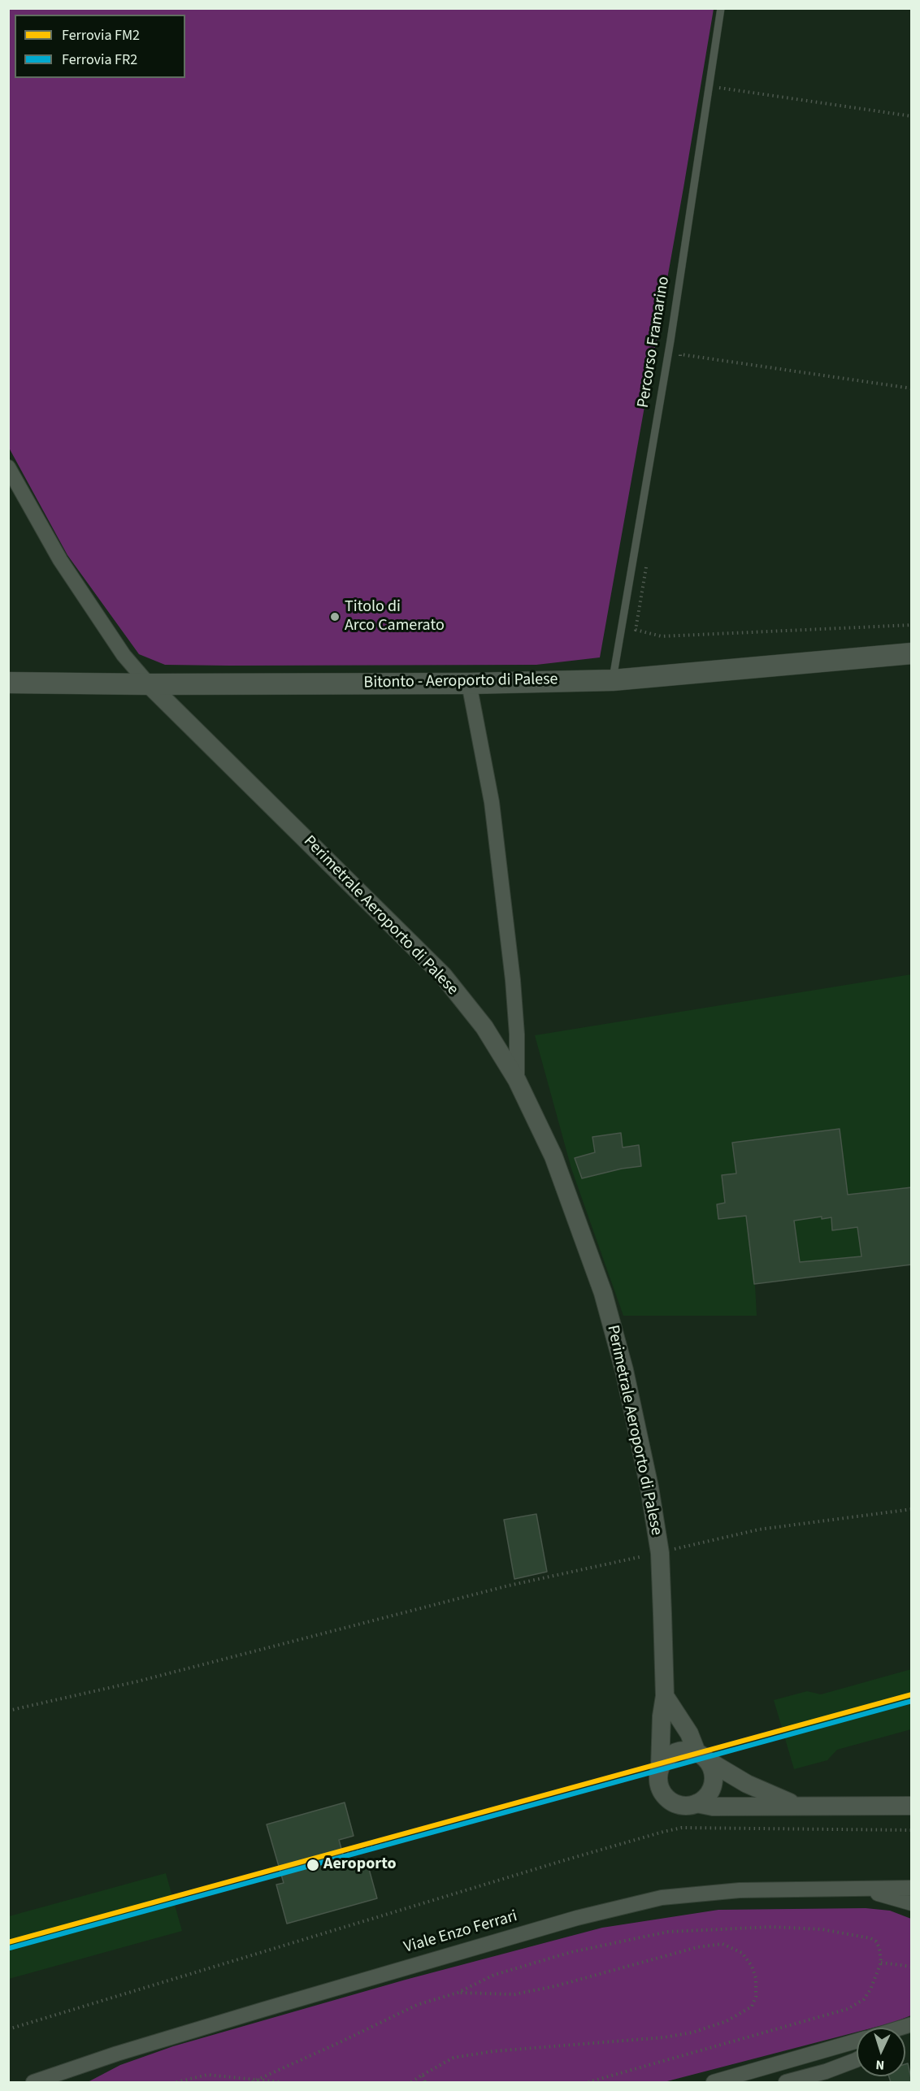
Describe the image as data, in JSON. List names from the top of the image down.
{
  "streets": {
    "main road": ["Bitonto - Aeroporto di Palese"],
    "street": ["Perimetrale Aeroporto di Palese", "Viale Enzo Ferrari"],
    "lane": ["Percorso Framarino"]
  },
  "crossings": [
    ["Percorso Framarino", "Bitonto - Aeroporto di Palese"],
    ["Bitonto - Aeroporto di Palese", "Perimetrale Aeroporto di Palese"]
  ],
  "places": ["Titolo di Arco Camerato", "Aeroporto"],
  "lines": ["rail line FM2", "rail line FR2"],
  "legend": ["Ferrovia FM2", "Ferrovia FR2"],
  "north": "bottom"
}
